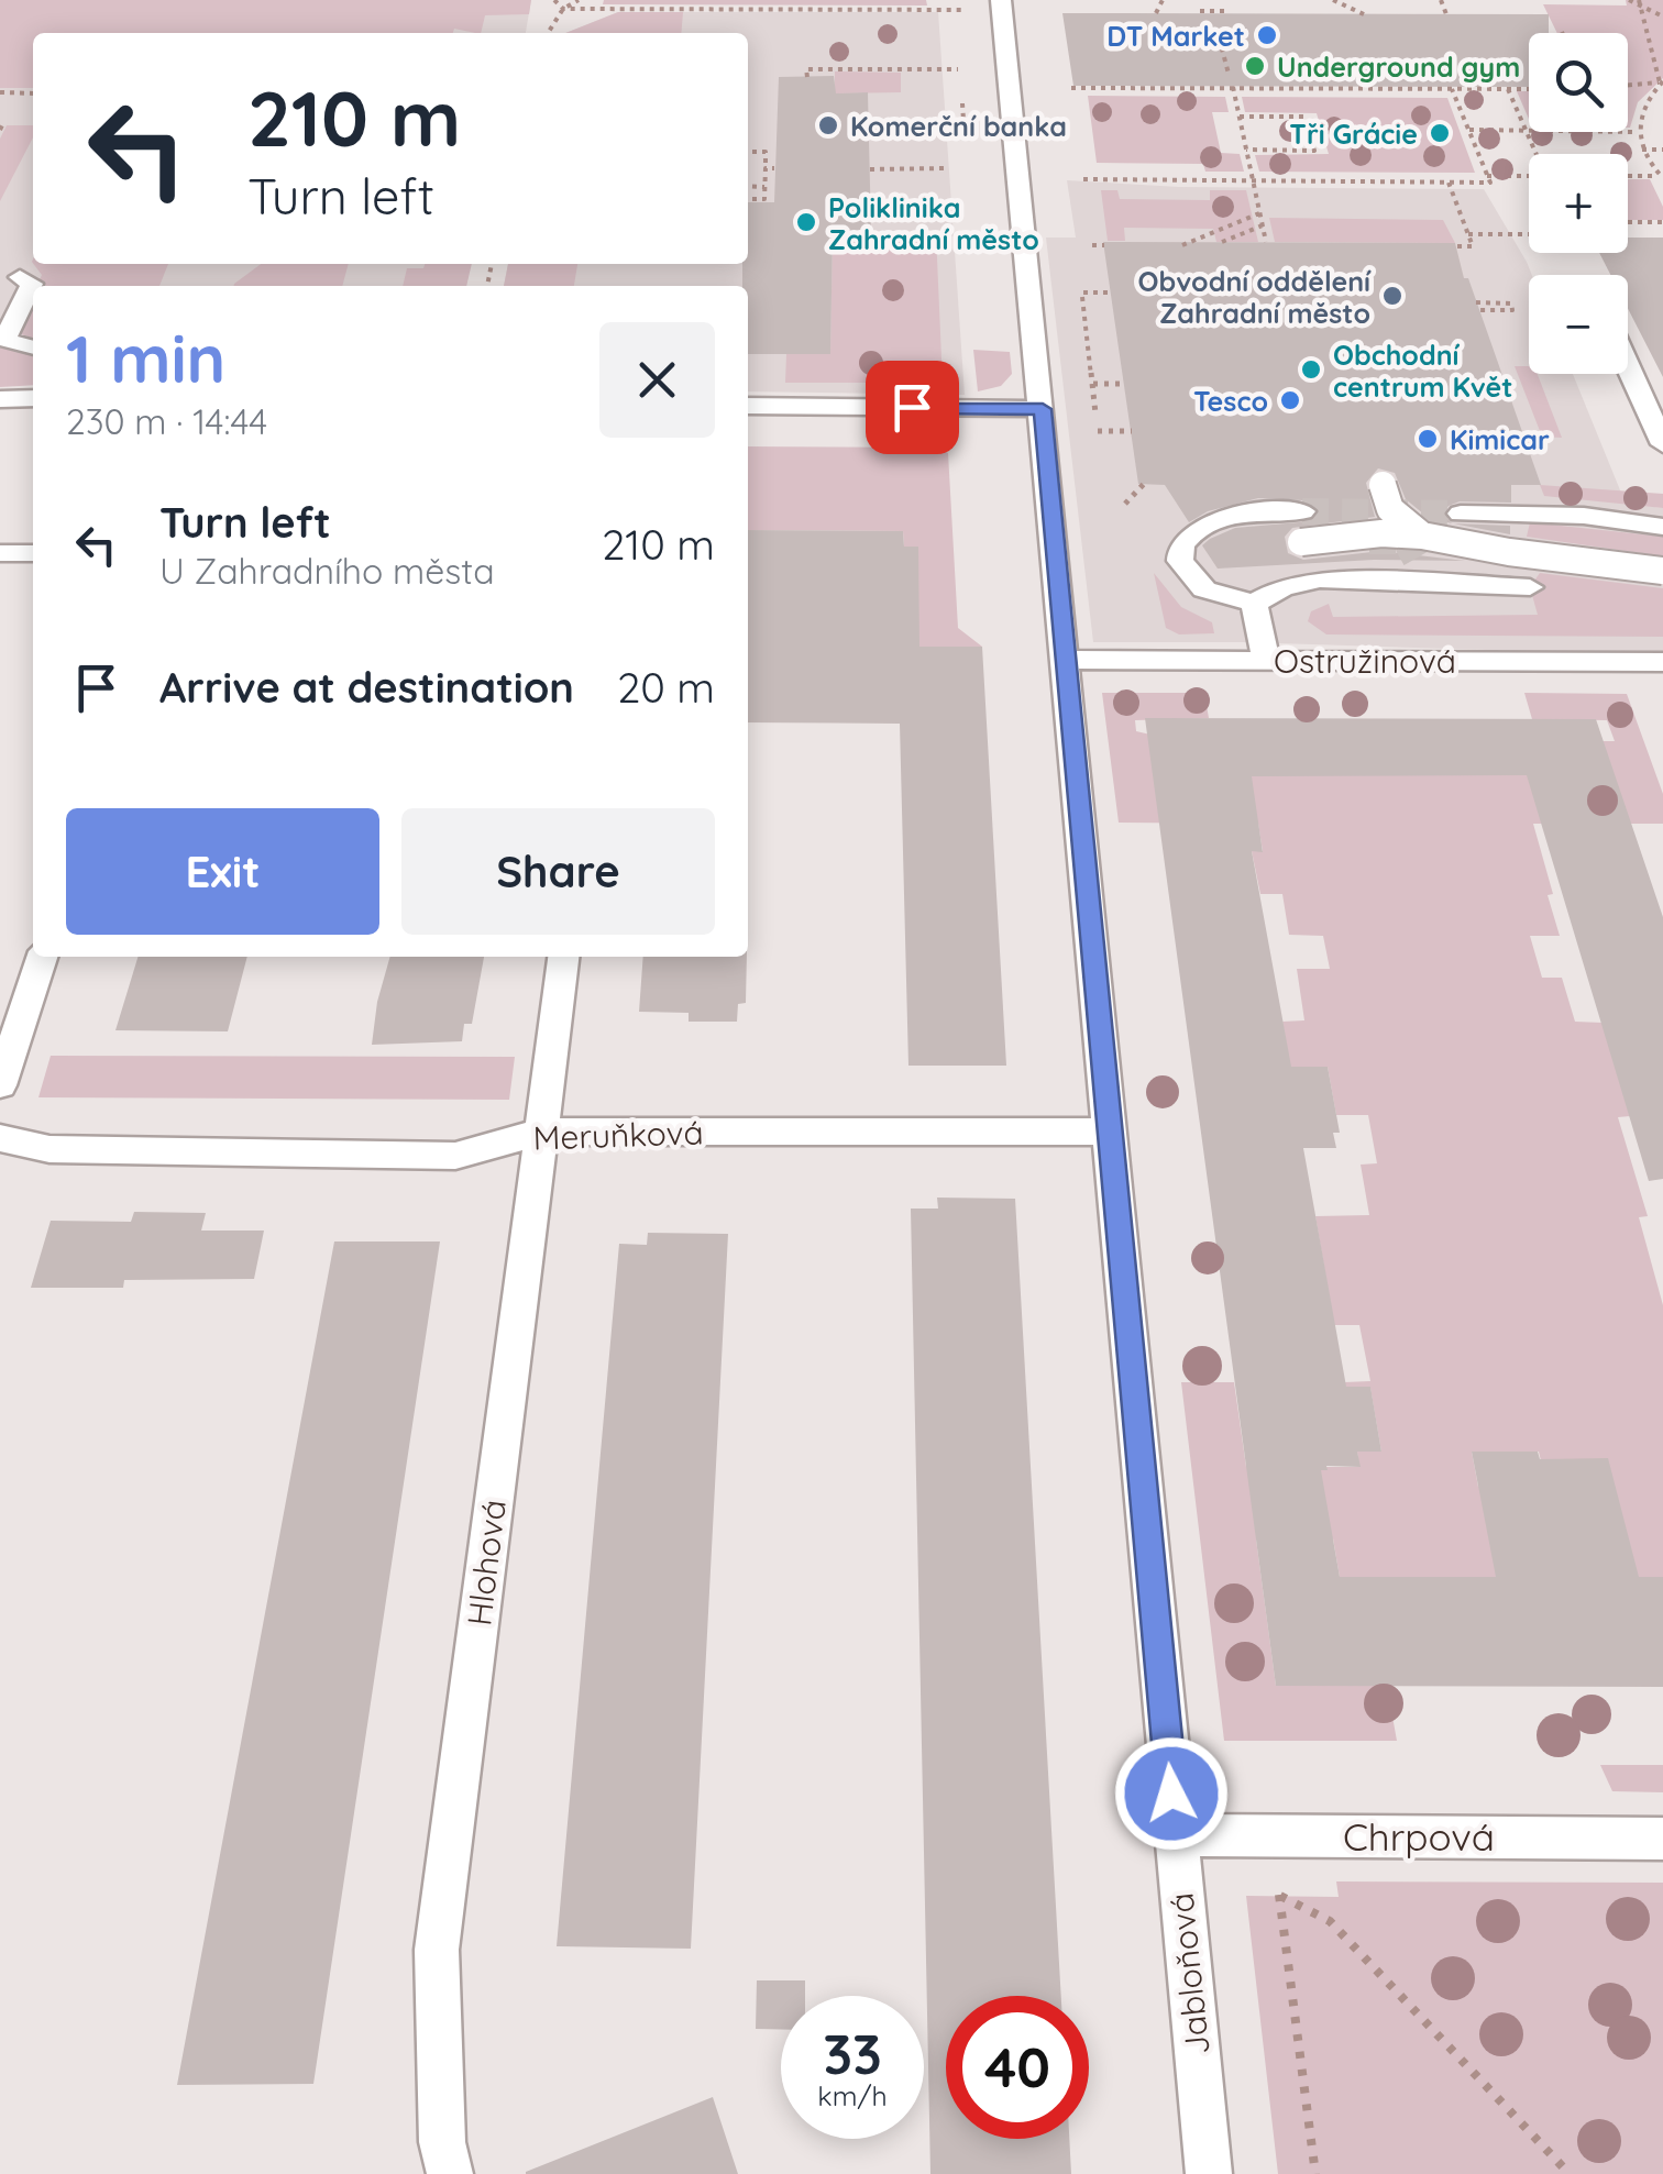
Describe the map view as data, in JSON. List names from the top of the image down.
{
  "streets": {
    "street": [
      "Ostružinová",
      "Meruňková",
      "Hlohová",
      "Chrpová",
      "Jabloňová"
    ]
  },
  "crossings": [
    ["Ostružinová", "Jabloňová"],
    ["Meruňková", "Hlohová"],
    ["Meruňková", "Jabloňová"],
    ["Chrpová", "Jabloňová"]
  ],
  "places": [
    "DT Market",
    "Underground gym",
    "Komerční banka",
    "Tři Grácie",
    "Poliklinika Zahradní město",
    "Obvodní oddělení Zahradní město",
    "Obchodní centrum Květ",
    "Tesco",
    "Kimicar"
  ],
  "page": {
    "map_buttons": ["+", "−"],
    "turn": ["210 m", "Turn left"],
    "heading": ["1 min", "230 m · 14:44"],
    "list": [
      {
        "name": "Turn left",
        "note": "U Zahradního města",
        "value": "210 m"
      },
      {
        "name": "Arrive at destination",
        "value": "20 m"
      }
    ],
    "buttons": ["Exit", "Share"],
    "speed": "33 km/h",
    "limit": "40"
  }
}
